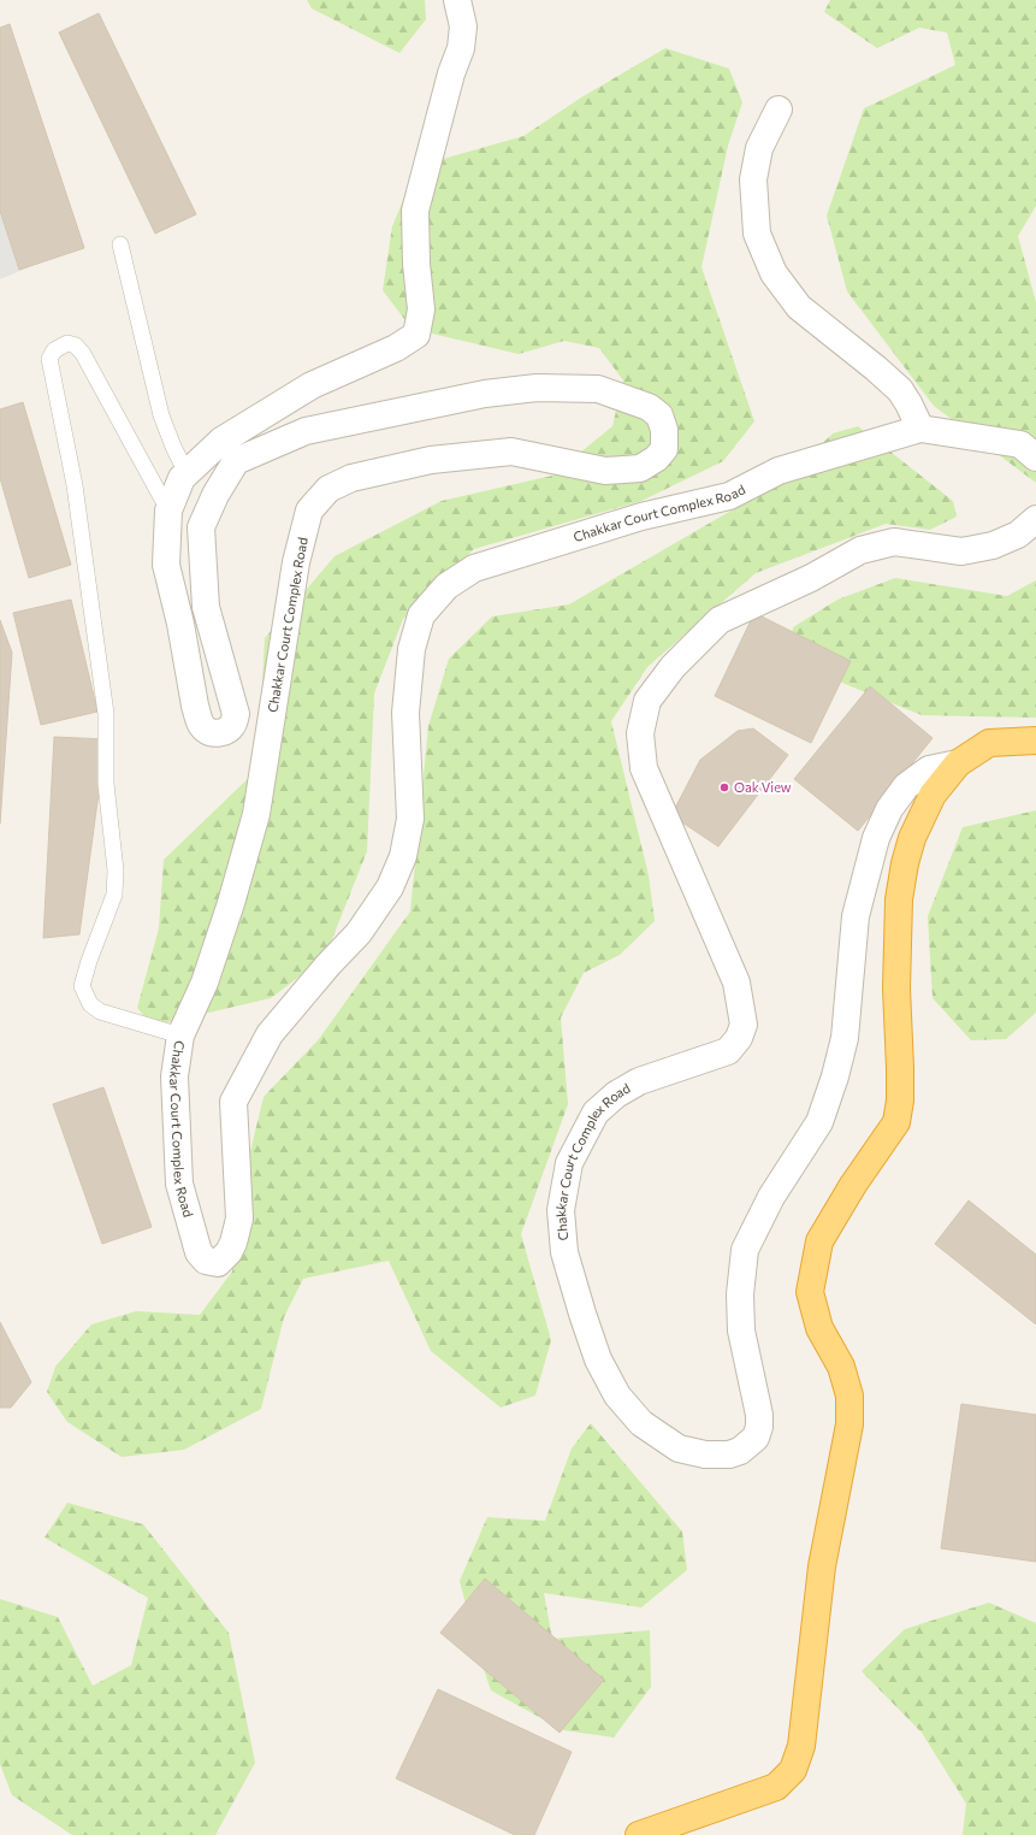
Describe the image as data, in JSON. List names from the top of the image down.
{
  "streets": {
    "street": ["Chakkar Court Complex Road"]
  },
  "places": ["Oak View"]
}
